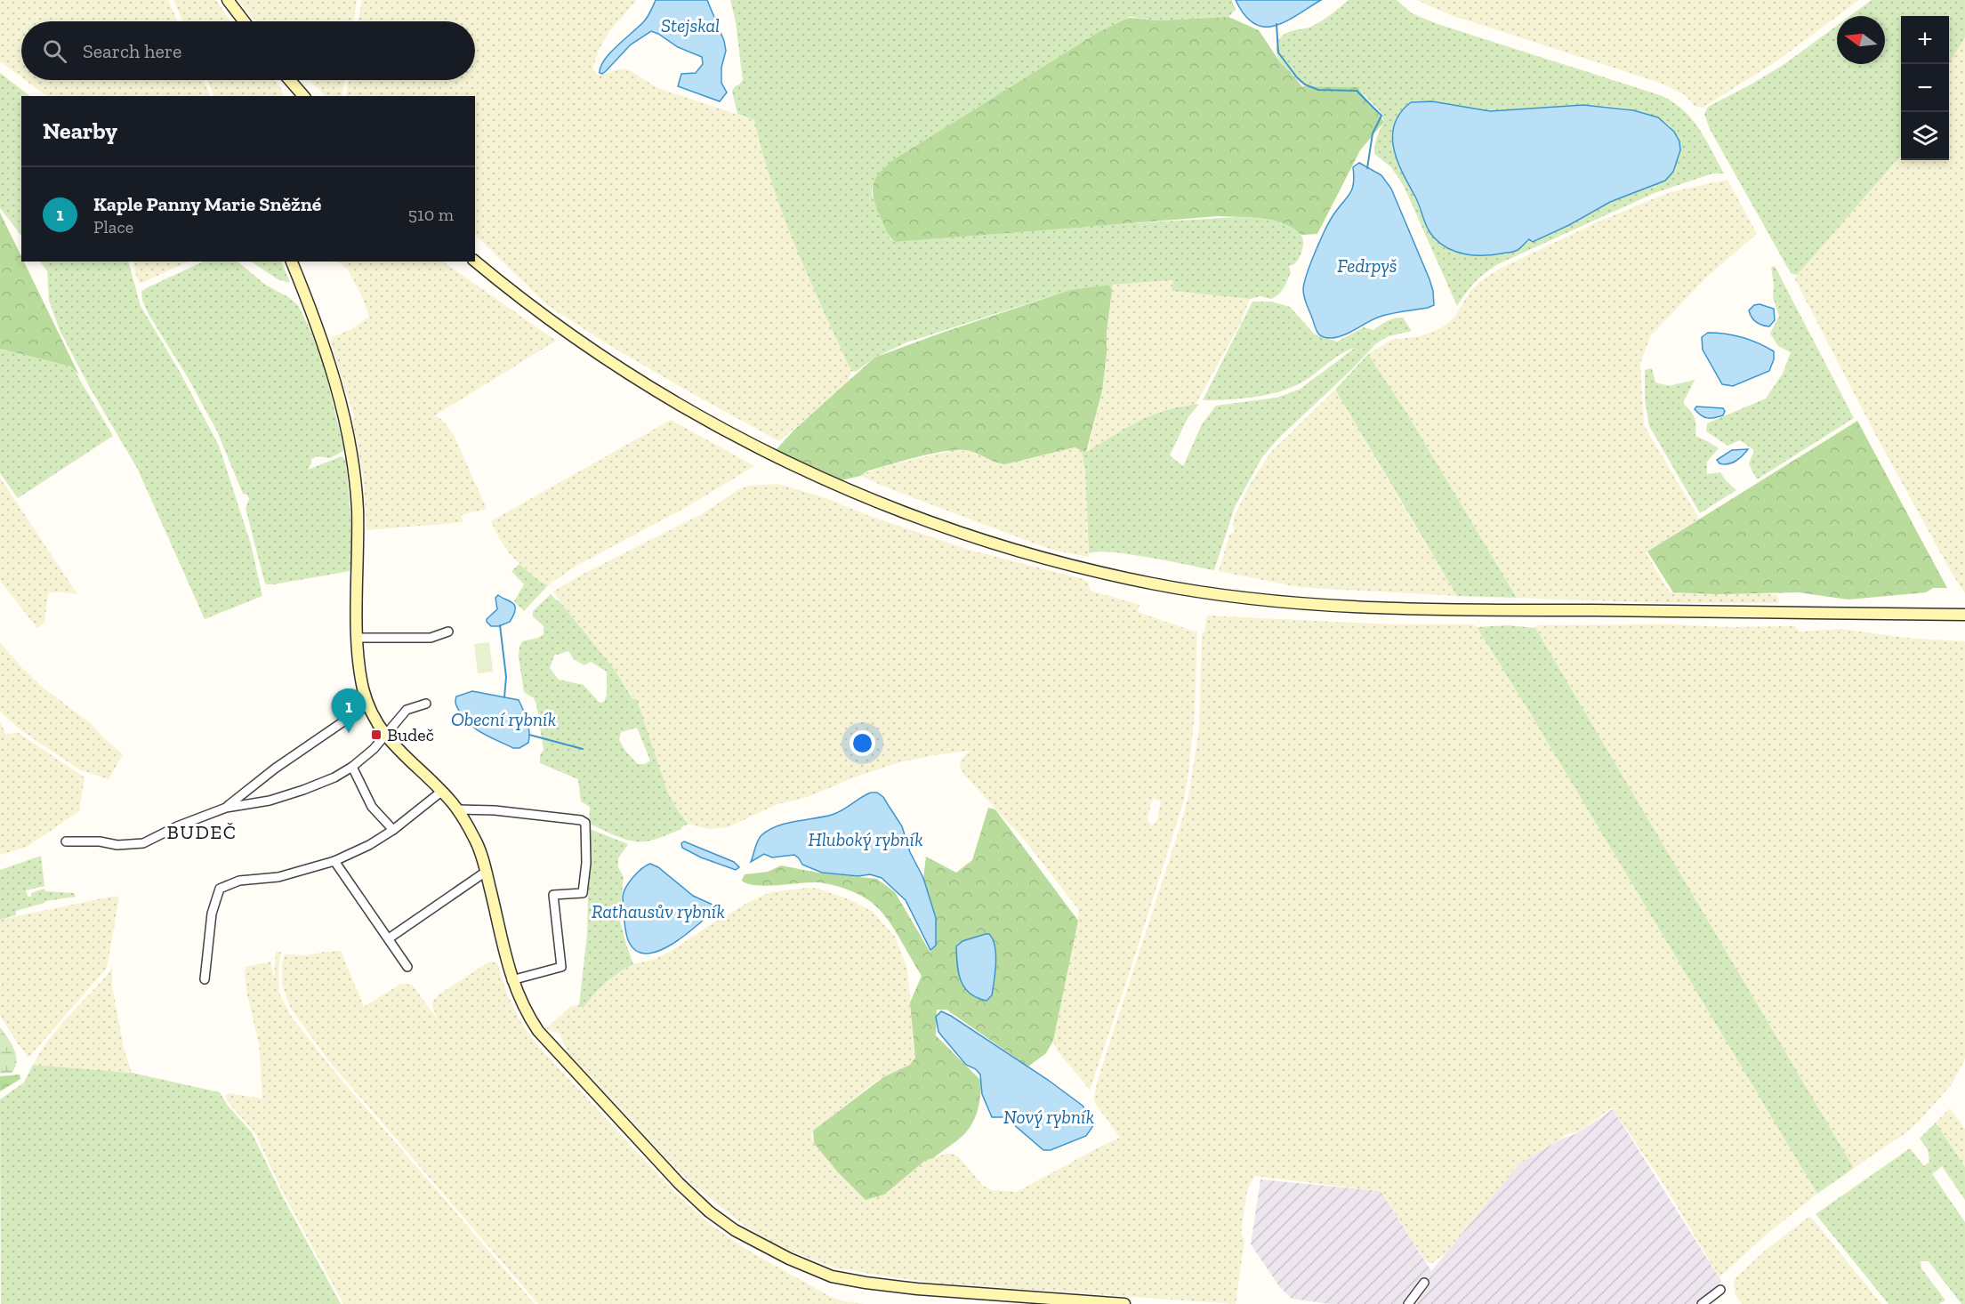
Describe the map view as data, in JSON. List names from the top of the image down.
{
  "districts": ["BUDEČ"],
  "water": [
    "Stejskal",
    "Fedrpyš",
    "Obecní rybník",
    "Hluboký rybník",
    "Rathausův rybník",
    "Nový rybník"
  ],
  "places": {
    "transit": ["Budeč"]
  },
  "north": "left",
  "page": {
    "map_buttons": ["+", "−"],
    "search": "Search here",
    "heading": "Nearby",
    "list": [
      {
        "mark": "1",
        "name": "Kaple Panny Marie Sněžné",
        "note": "Place",
        "value": "510 m"
      }
    ],
    "pins": "1"
  }
}
